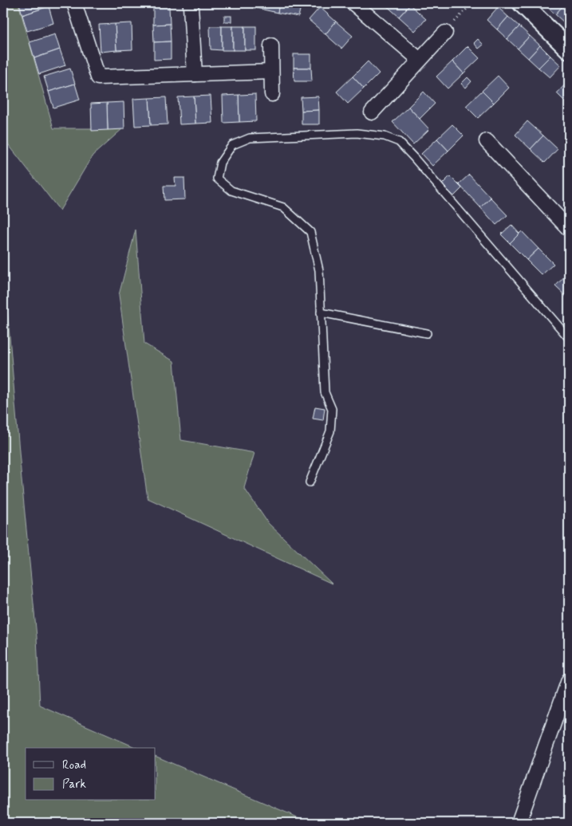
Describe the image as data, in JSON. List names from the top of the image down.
{
  "legend": ["Road", "Park"]
}
